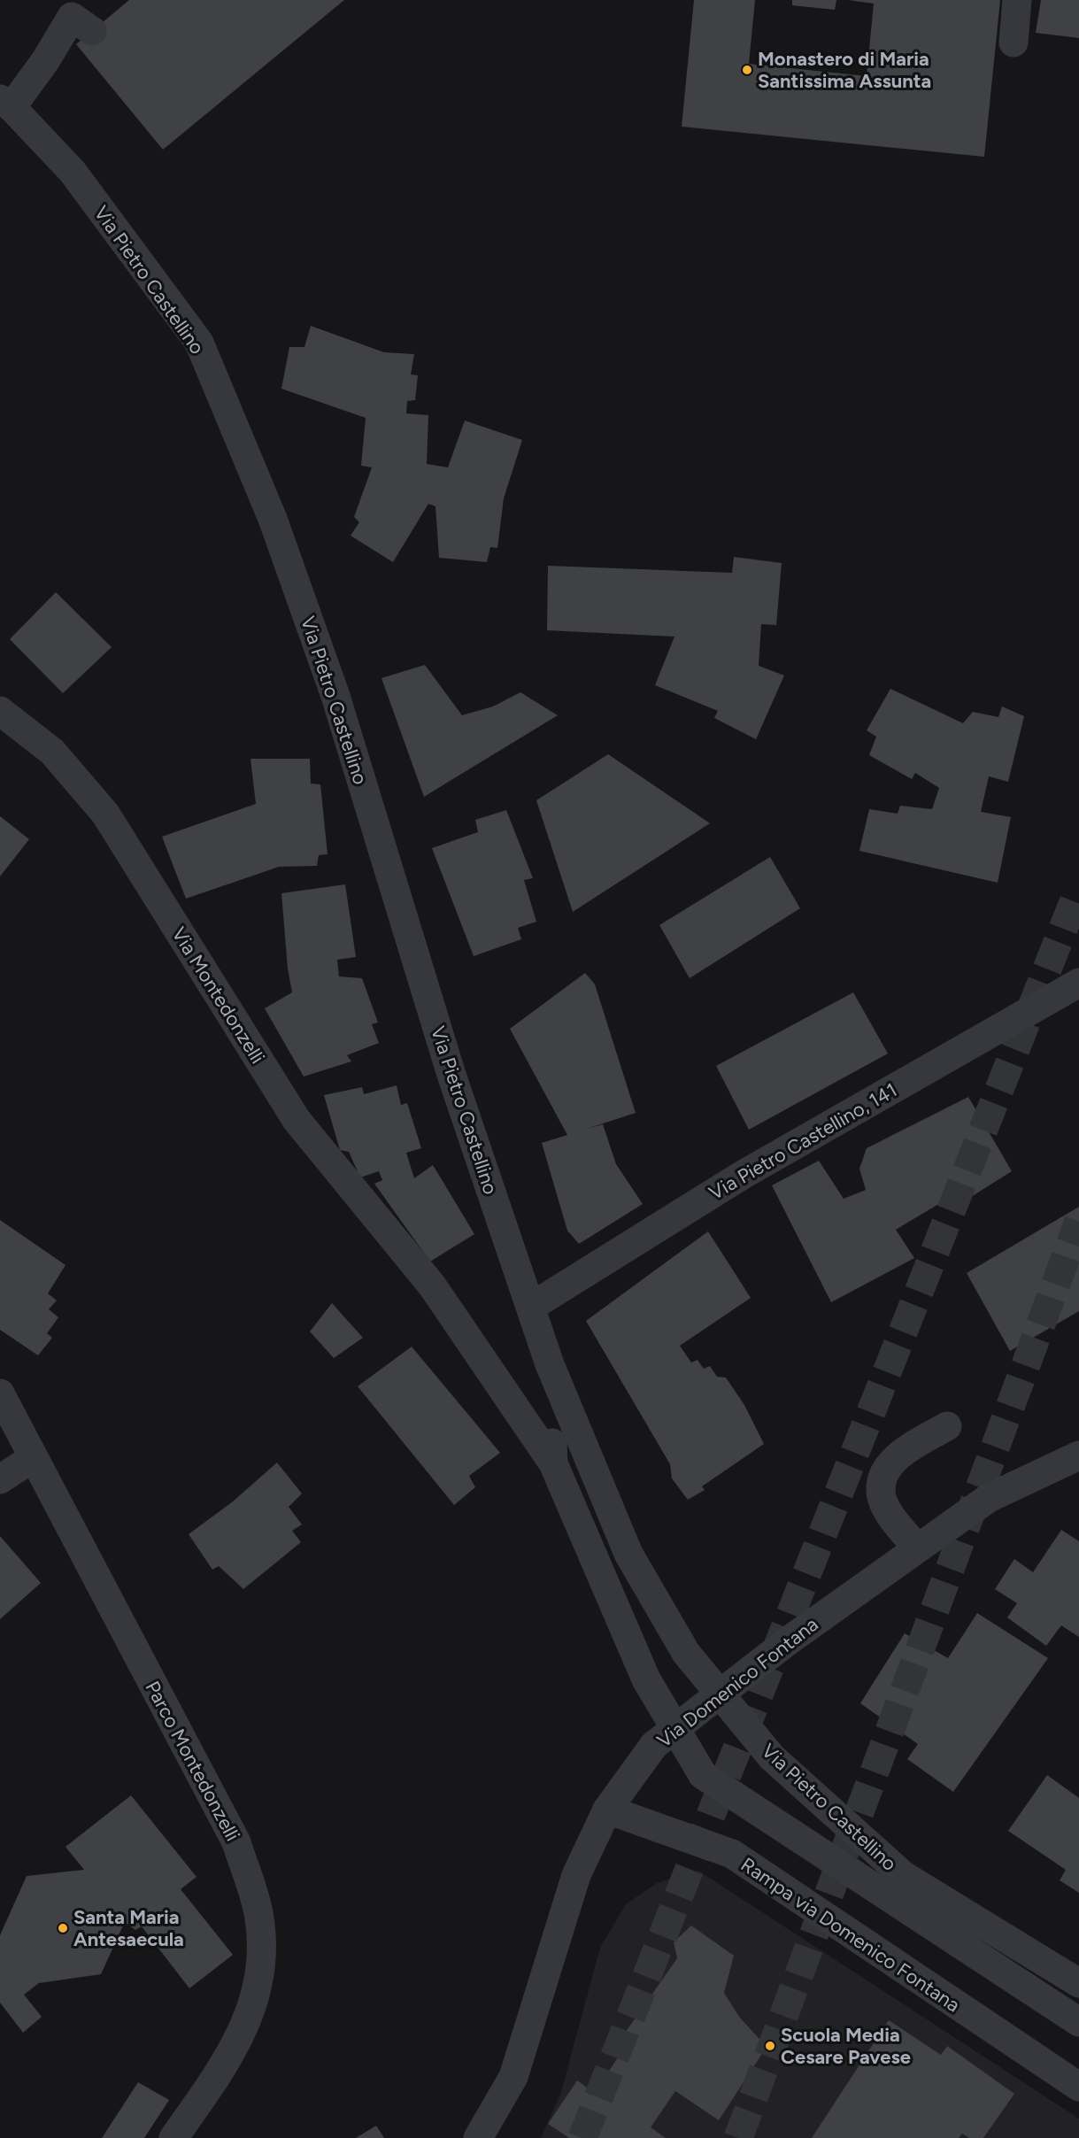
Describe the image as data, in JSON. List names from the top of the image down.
{
  "streets": {
    "street": [
      "Via Pietro Castellino",
      "Via Montedonzelli",
      "Via Pietro Castellino, 141",
      "Via Domenico Fontana",
      "Parco Montedonzelli",
      "Rampa via Domenico Fontana"
    ]
  },
  "crossings": [
    ["Via Pietro Castellino", "Via Montedonzelli"],
    ["Via Pietro Castellino", "Via Pietro Castellino, 141"],
    ["Via Domenico Fontana", "Rampa via Domenico Fontana"]
  ],
  "places": ["Monastero di Maria Santissima Assunta", "Santa Maria Antesaecula", "Scuola Media Cesare Pavese"]
}
